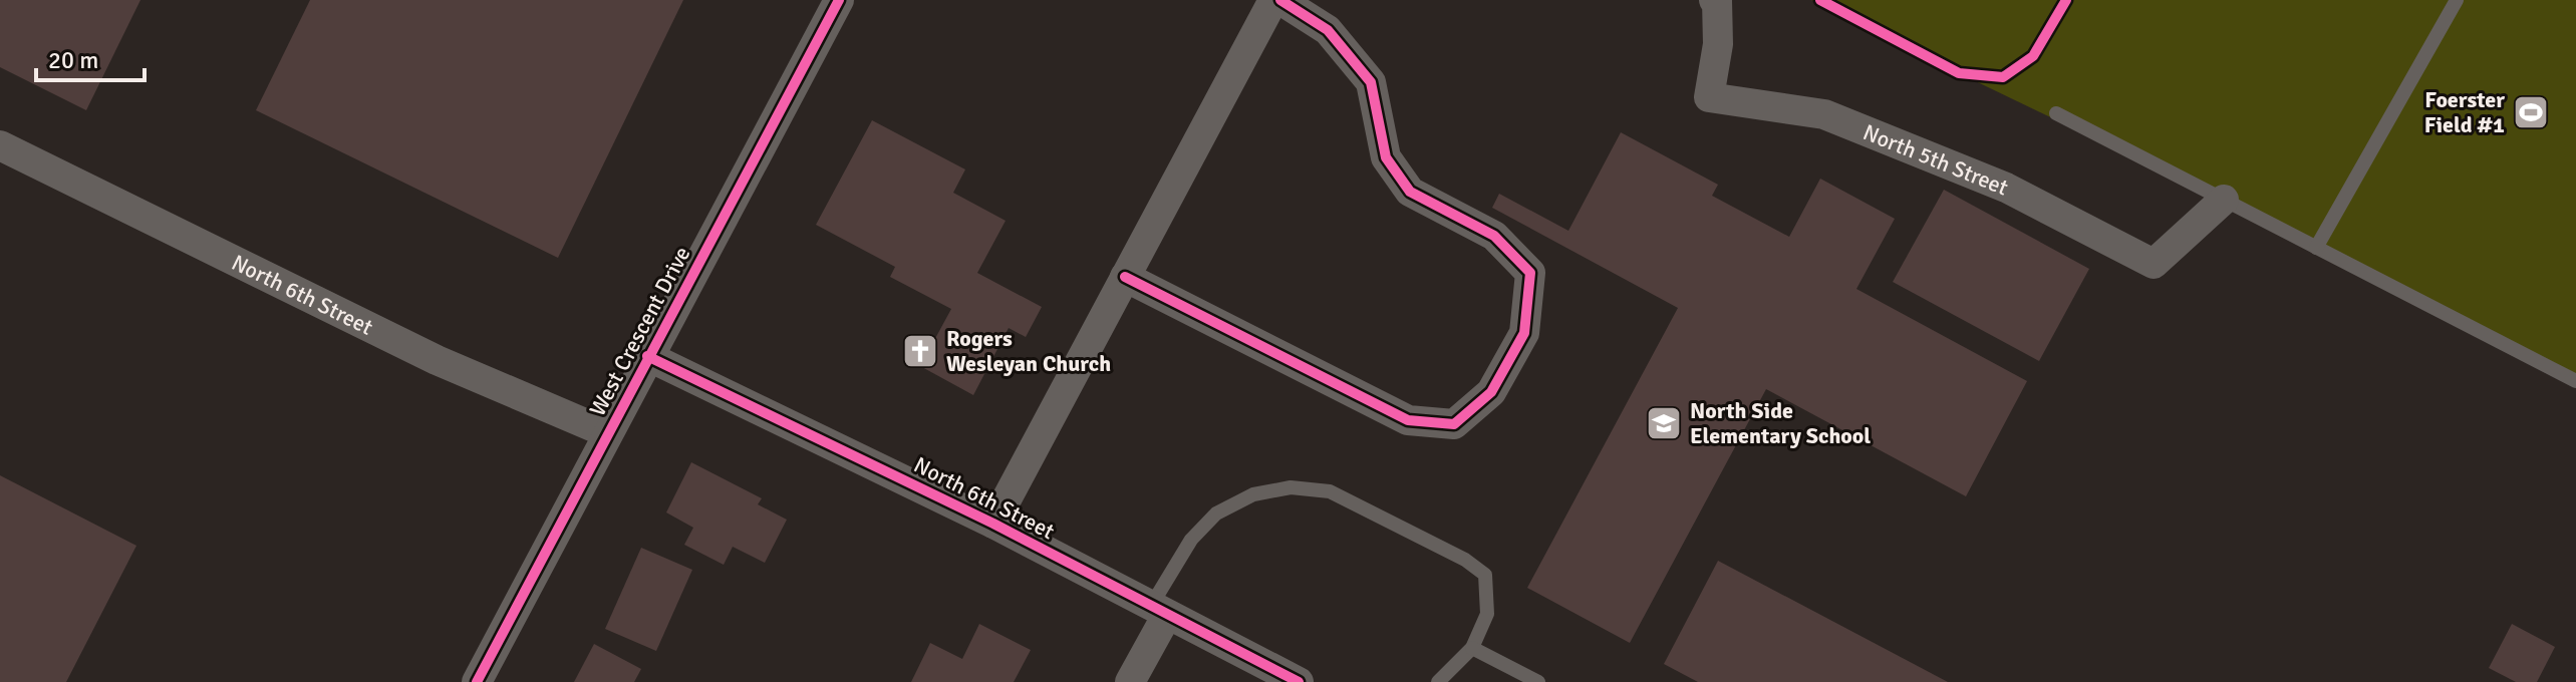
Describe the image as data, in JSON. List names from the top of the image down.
{
  "streets": {
    "street": ["North 5th Street", "North 6th Street", "West Crescent Drive"]
  },
  "crossings": [
    ["North 6th Street", "West Crescent Drive"]
  ],
  "places": {
    "sports": ["Foerster Field #1"],
    "church": ["Rogers Wesleyan Church"],
    "school or university": ["North Side Elementary School"]
  },
  "scale_bar": "20 m"
}
